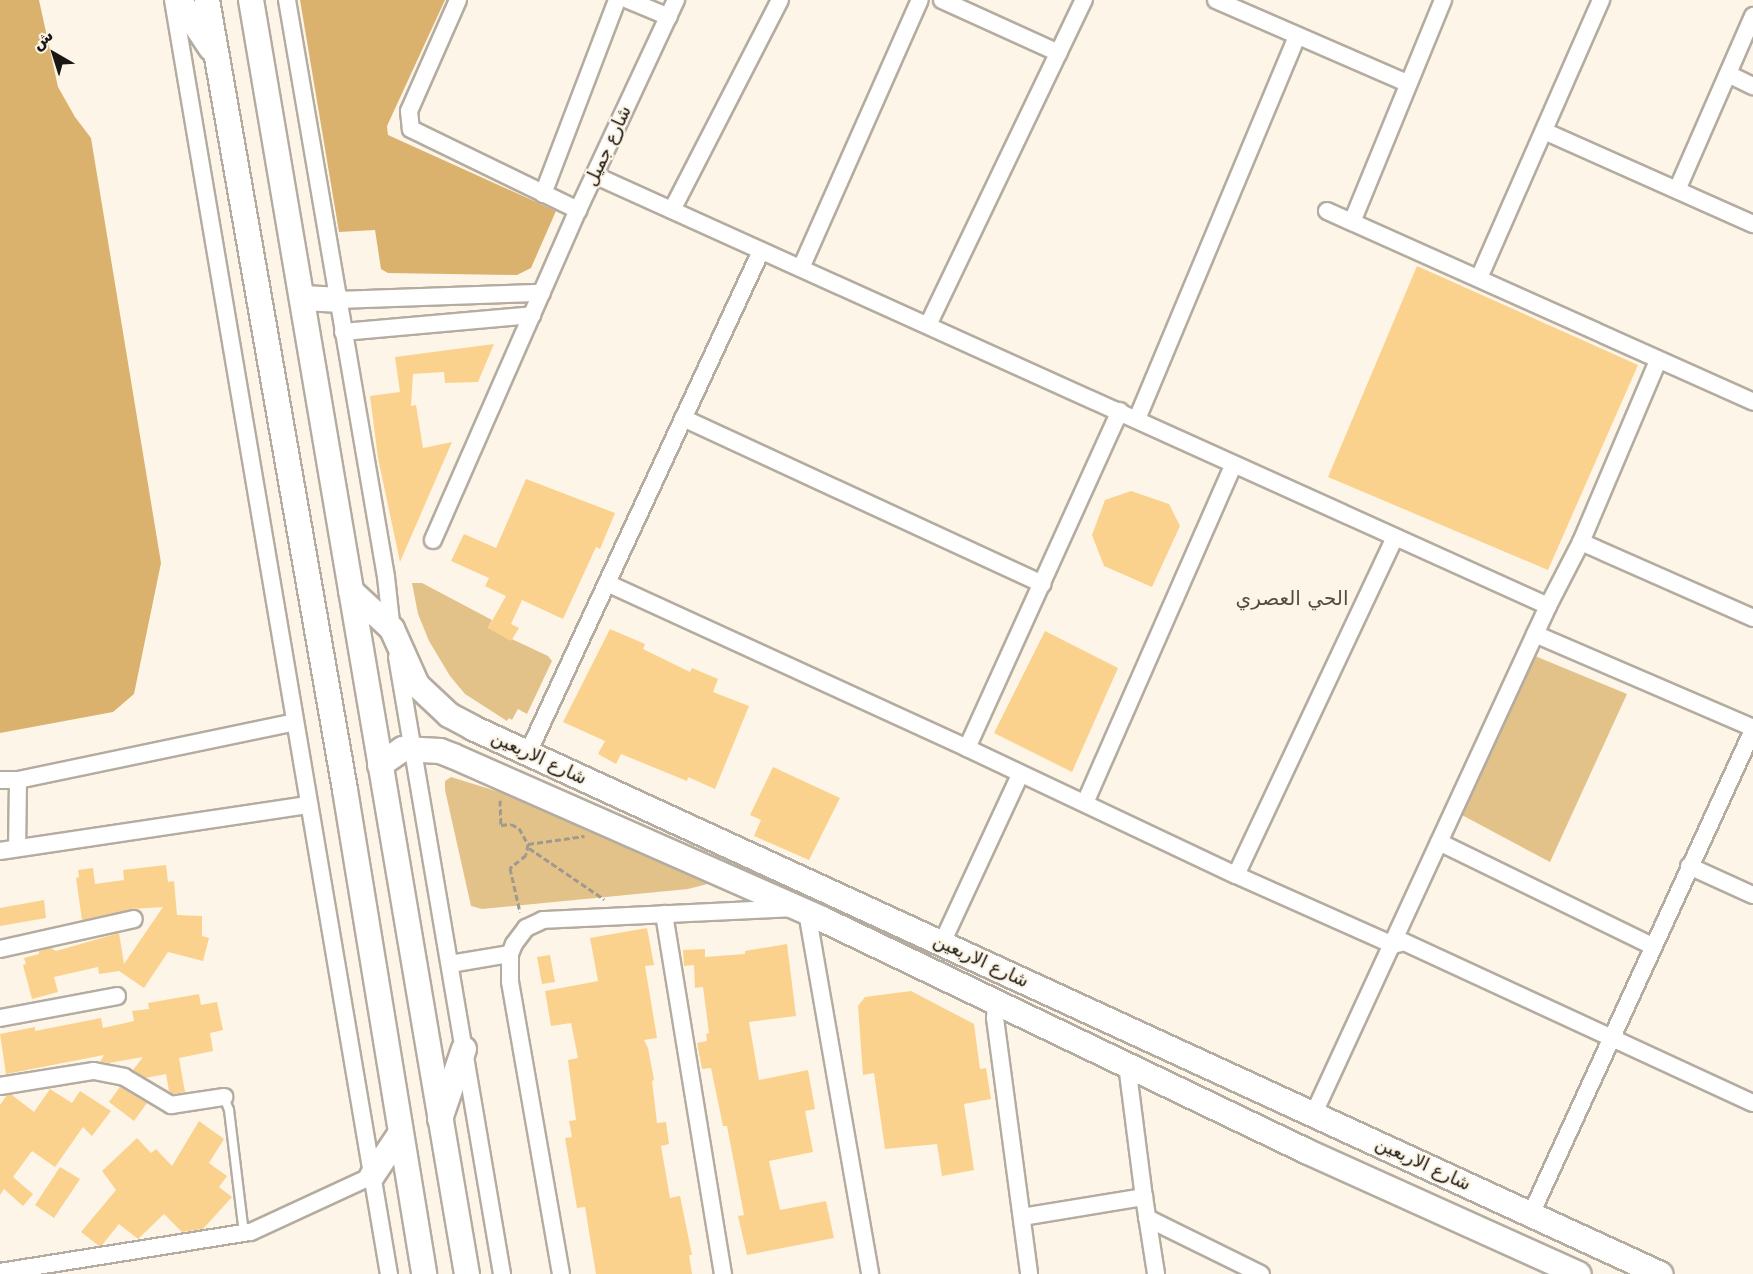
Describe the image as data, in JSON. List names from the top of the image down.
{
  "streets": {
    "main road": ["شارع الاربعين"],
    "street": ["شارع جميل"]
  },
  "districts": ["الحي العصري"],
  "north": "top left"
}
